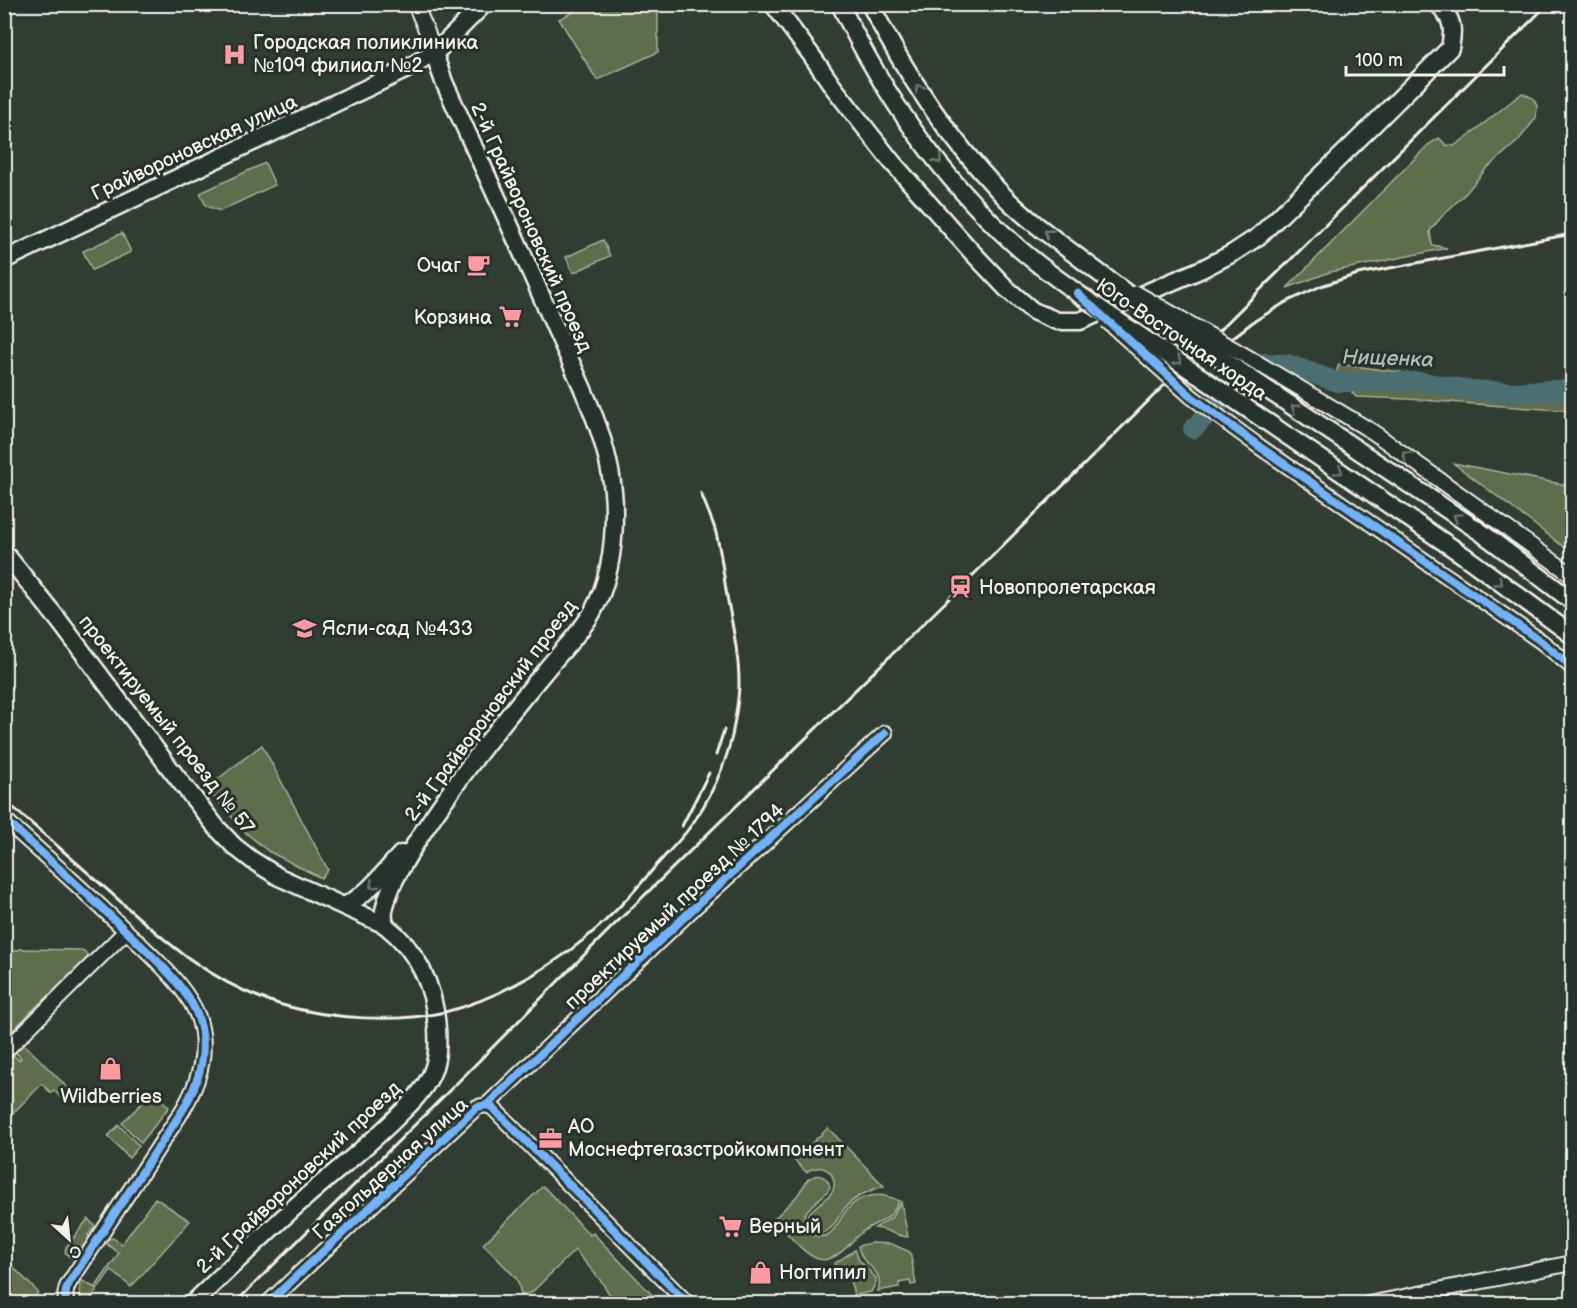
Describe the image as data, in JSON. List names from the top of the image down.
{
  "streets": {
    "main road": [
      "Грайвороновская улица",
      "2-й Грайвороновский проезд",
      "Юго-Восточная хорда",
      "проектируемый проезд № 57"
    ],
    "street": ["проектируемый проезд № 1794", "Газгольдерная улица"]
  },
  "crossings": [
    ["Грайвороновская улица", "2-й Грайвороновский проезд"],
    ["2-й Грайвороновский проезд", "проектируемый проезд № 57"],
    ["проектируемый проезд № 1794", "Газгольдерная улица"]
  ],
  "water": ["Нищенка"],
  "places": {
    "hospital": ["Городская поликлиника №109 филиал №2"],
    "cafe": ["Очаг"],
    "supermarket": ["Корзина", "Верный"],
    "station": ["Новопролетарская"],
    "school or university": ["Ясли-сад №433"],
    "shop": ["Wildberries", "Ногтипил"],
    "office": ["АО Моснефтегазстройкомпонент"]
  },
  "scale_bar": "100 m",
  "north": "bottom right"
}
